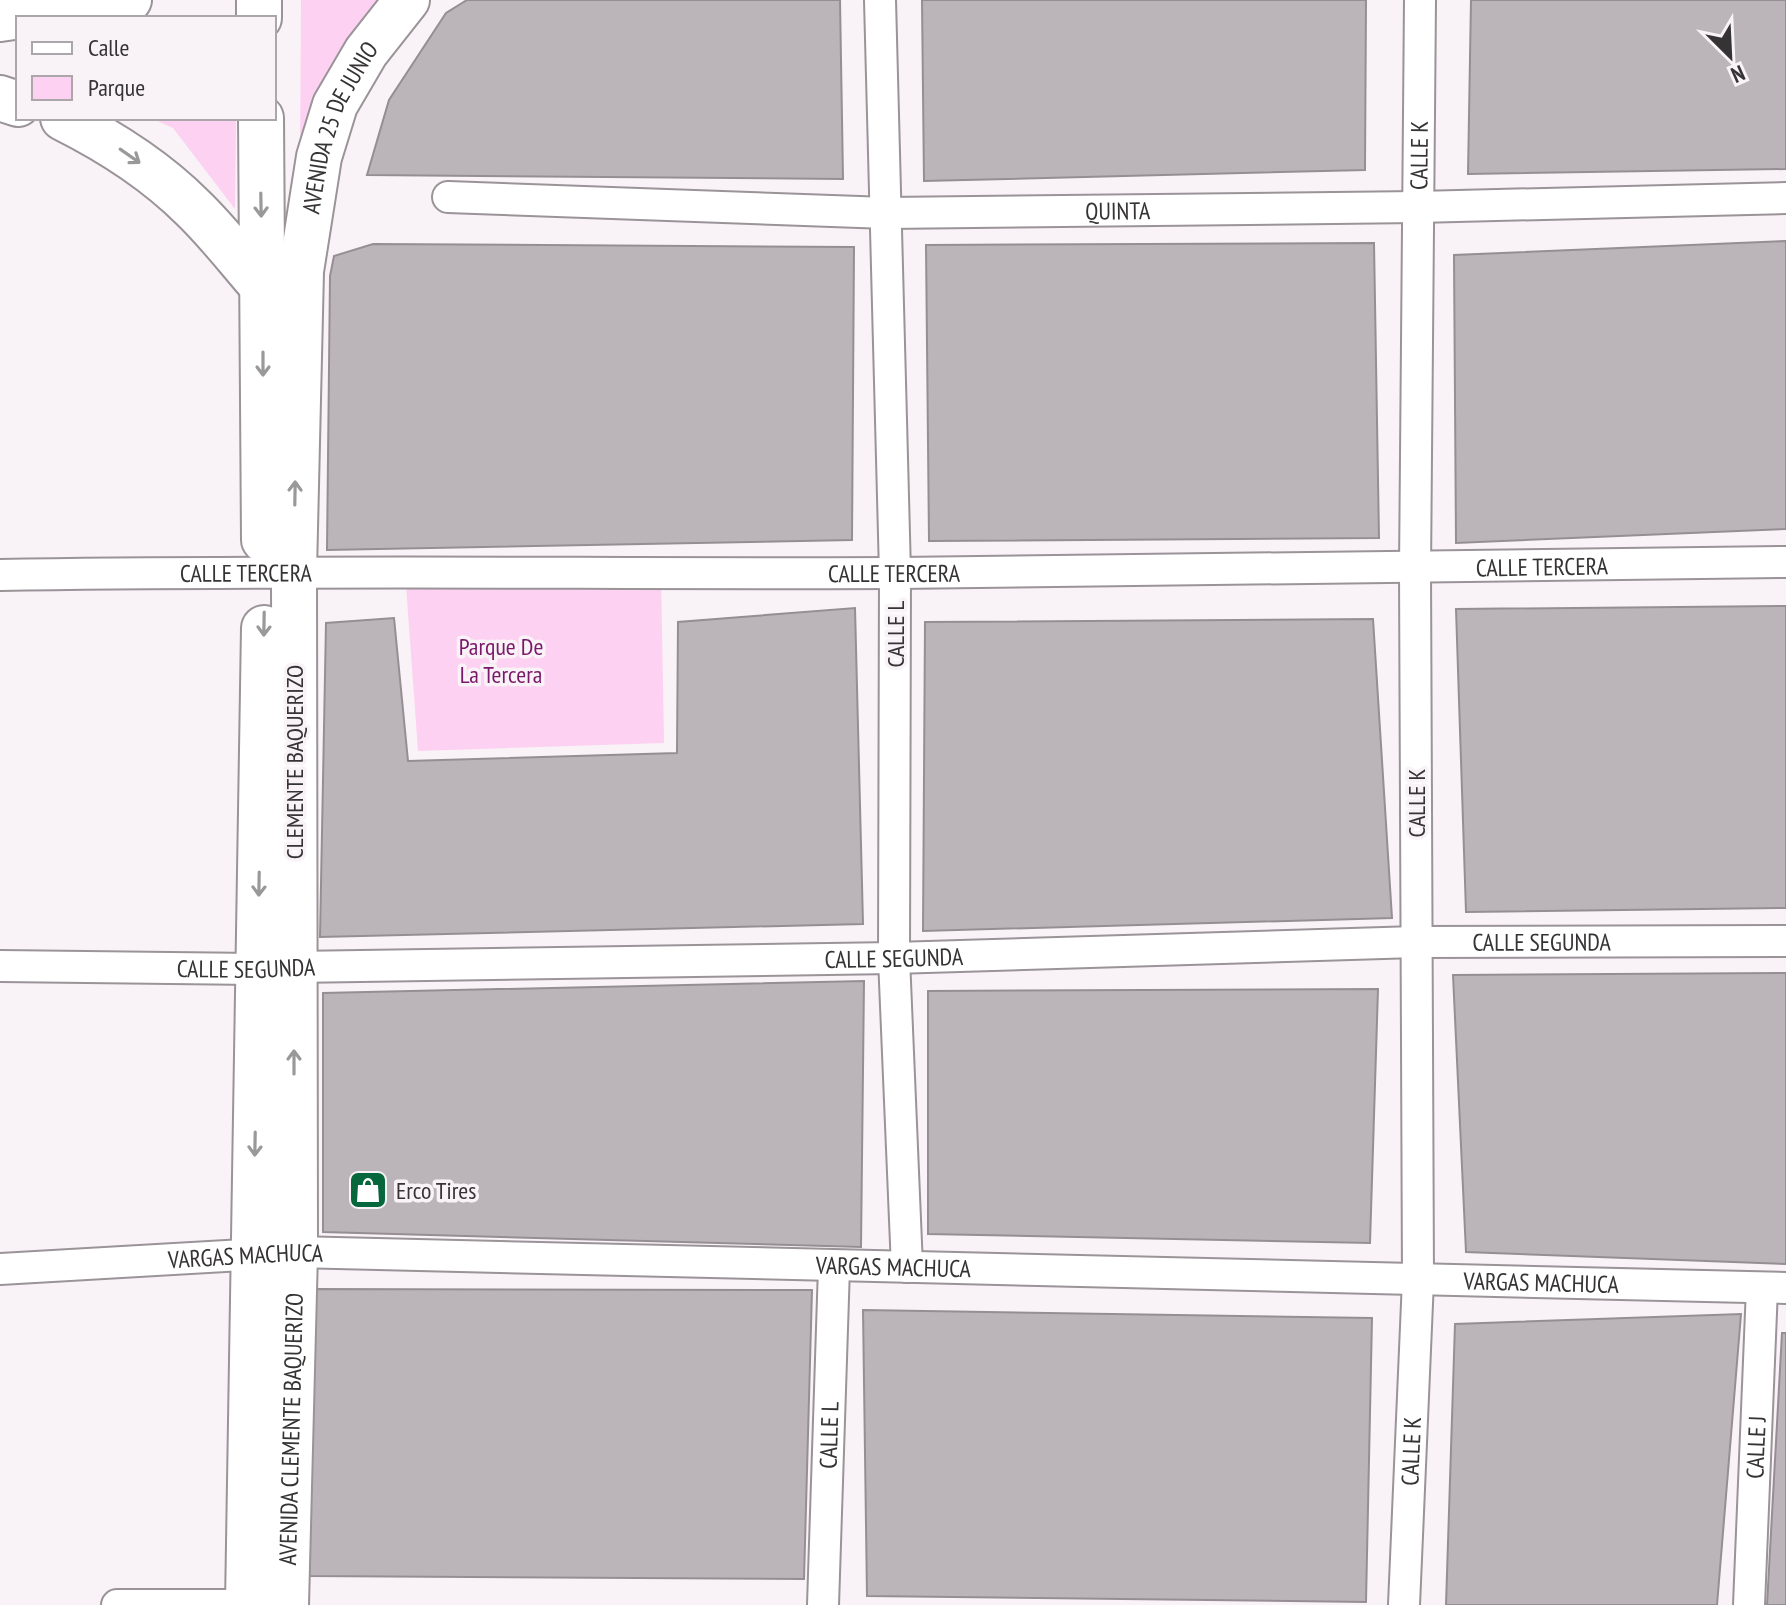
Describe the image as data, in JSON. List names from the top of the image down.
{
  "streets": {
    "main road": ["AVENIDA 25 DE JUNIO", "CLEMENTE BAQUERIZO", "AVENIDA CLEMENTE BAQUERIZO"],
    "street": [
      "CALLE K",
      "QUINTA",
      "CALLE TERCERA",
      "CALLE L",
      "CALLE SEGUNDA",
      "VARGAS MACHUCA",
      "CALLE J"
    ]
  },
  "crossings": [
    ["AVENIDA 25 DE JUNIO", "CLEMENTE BAQUERIZO"],
    ["CALLE K", "QUINTA"],
    ["CALLE K", "CALLE TERCERA"],
    ["CALLE K", "CALLE SEGUNDA"],
    ["CALLE K", "VARGAS MACHUCA"],
    ["QUINTA", "CALLE L"],
    ["CALLE TERCERA", "CALLE L"],
    ["CALLE TERCERA", "CLEMENTE BAQUERIZO"],
    ["CALLE L", "CALLE SEGUNDA"],
    ["CALLE L", "VARGAS MACHUCA"],
    ["CLEMENTE BAQUERIZO", "CALLE SEGUNDA"],
    ["CLEMENTE BAQUERIZO", "VARGAS MACHUCA"],
    ["CLEMENTE BAQUERIZO", "AVENIDA CLEMENTE BAQUERIZO"],
    ["VARGAS MACHUCA", "AVENIDA CLEMENTE BAQUERIZO"],
    ["VARGAS MACHUCA", "CALLE J"]
  ],
  "parks": ["Parque De La Tercera"],
  "places": {
    "shop": ["Erco Tires"]
  },
  "legend": ["Calle", "Parque"],
  "north": "bottom right"
}
